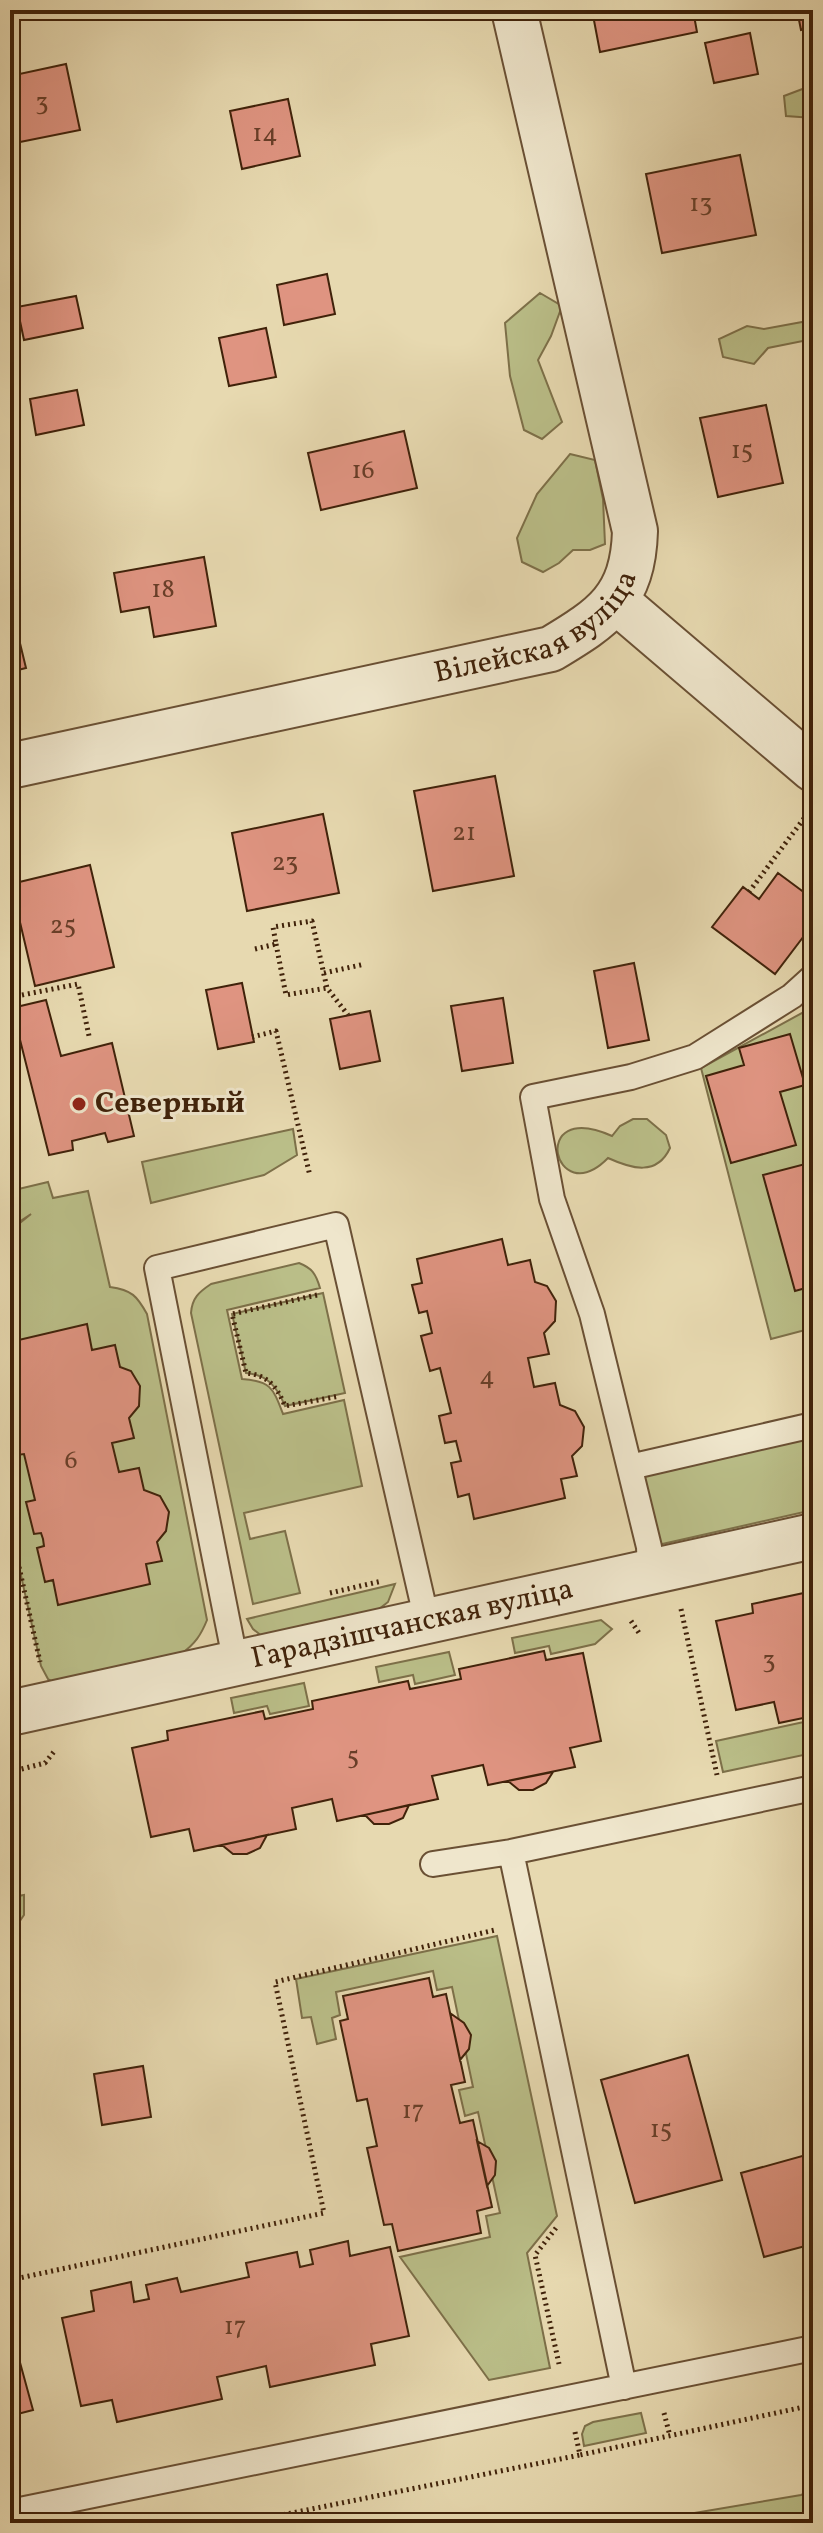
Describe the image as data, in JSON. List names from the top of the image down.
{
  "streets": {
    "street": ["Вілейская вуліца", "Гарадзішчанская вуліца"]
  },
  "places": ["Северный"],
  "house_numbers": [
    "3",
    "14",
    "13",
    "15",
    "16",
    "18",
    "21",
    "23",
    "25",
    "4",
    "6",
    "3",
    "5",
    "17",
    "15",
    "17"
  ]
}
